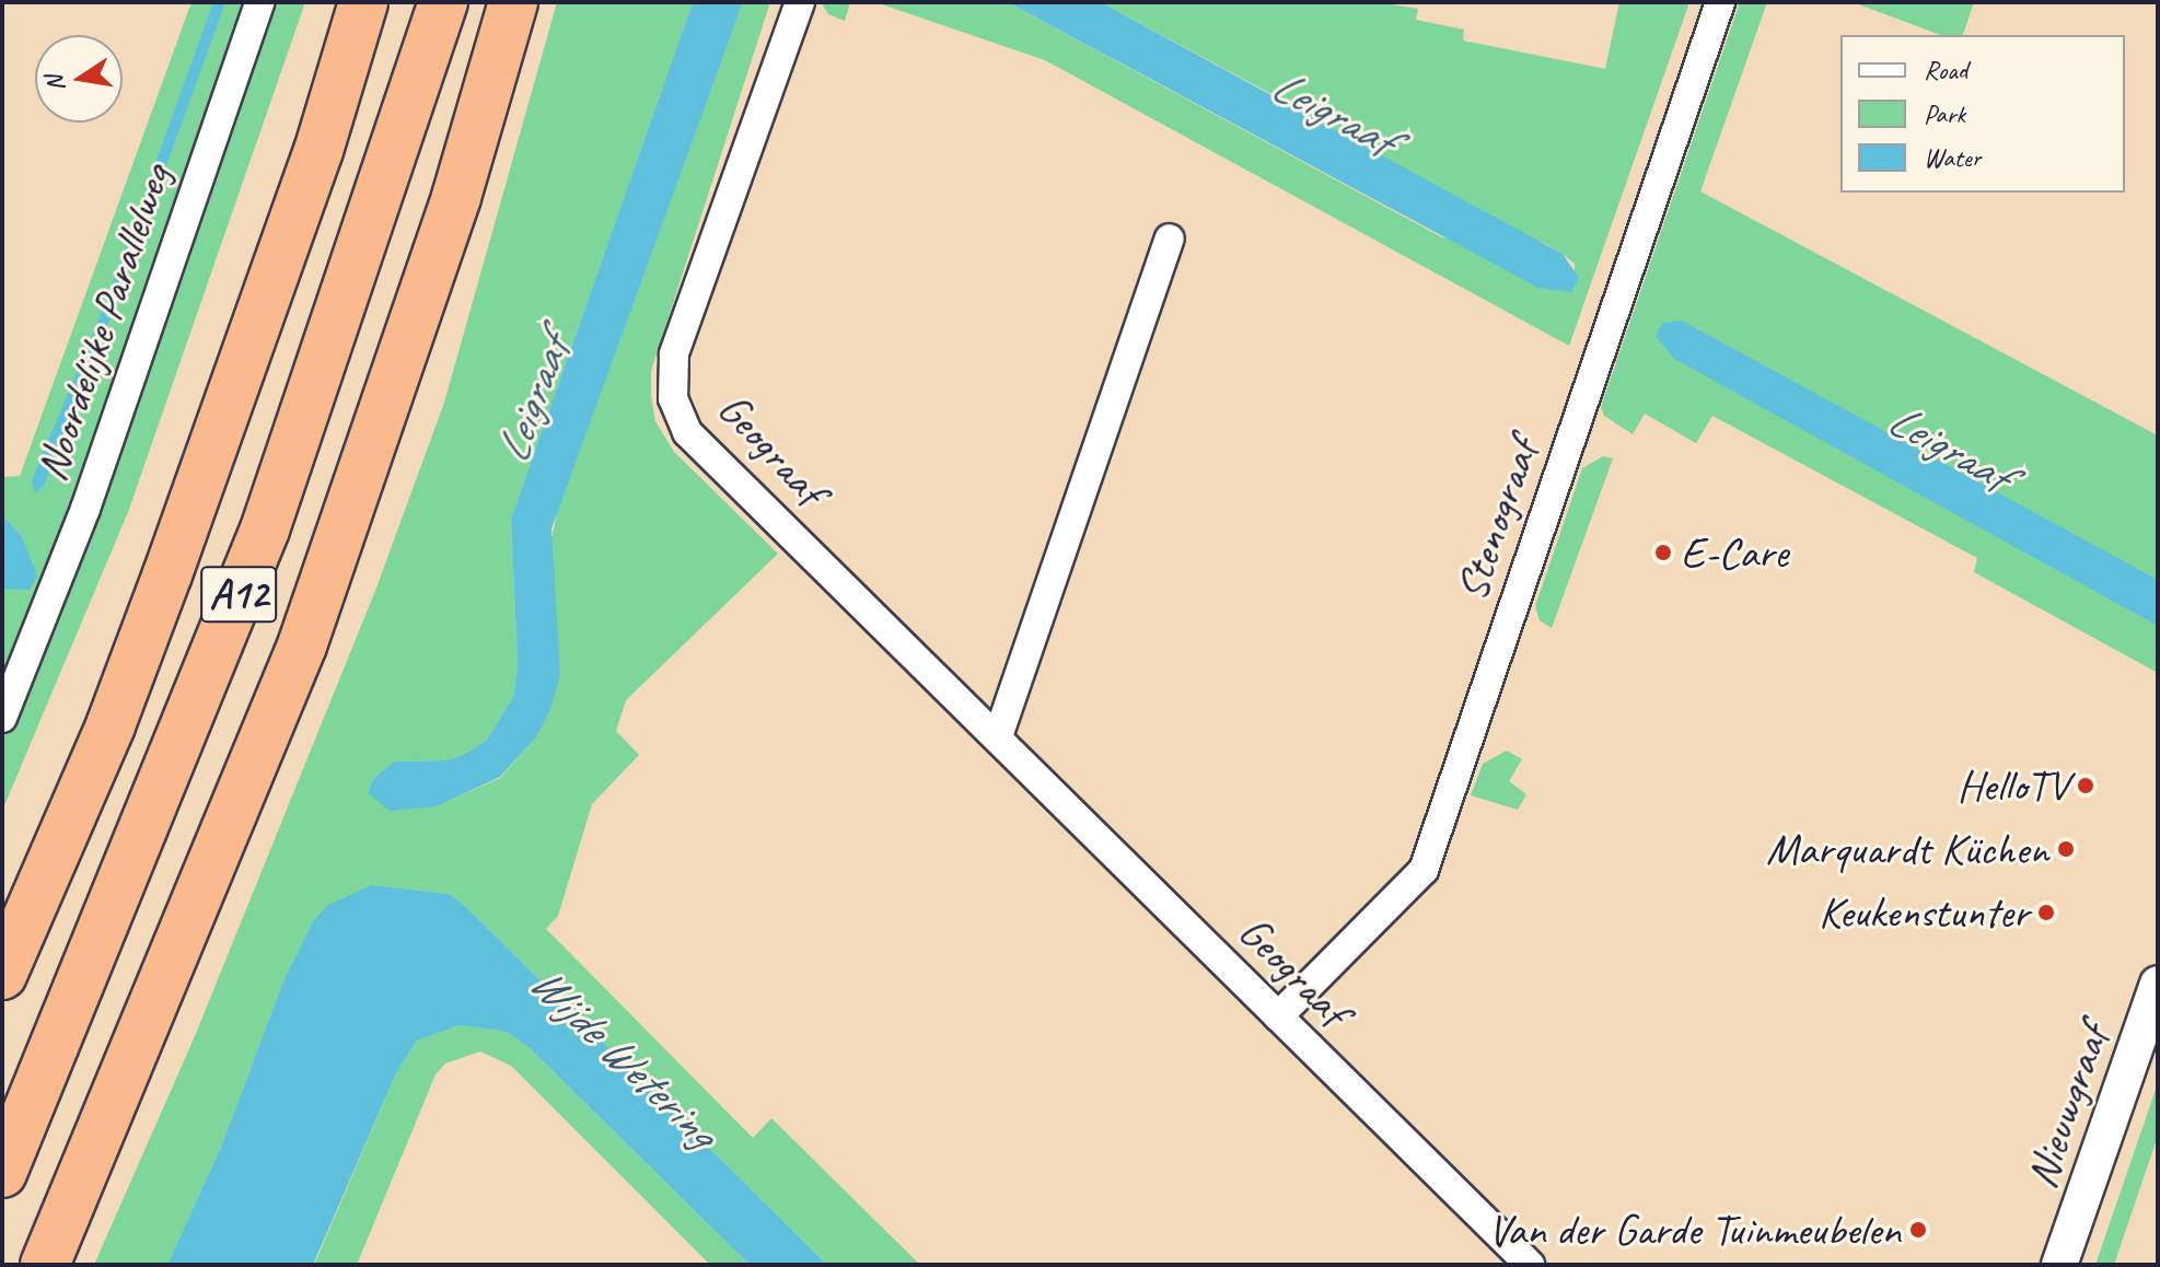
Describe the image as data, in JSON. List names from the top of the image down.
{
  "streets": {
    "highway": ["A12"],
    "street": [
      "Noordelijke Parallelweg",
      "Geograaf",
      "Stenograaf",
      "Nieuwgraaf"
    ]
  },
  "crossings": [
    ["Geograaf", "Stenograaf"]
  ],
  "water": ["Leigraaf", "Wijde Wetering"],
  "places": [
    "E-Care",
    "HelloTV",
    "Marquardt Küchen",
    "Keukenstunter",
    "Van der Garde Tuinmeubelen"
  ],
  "legend": ["Road", "Park", "Water"],
  "north": "left"
}
